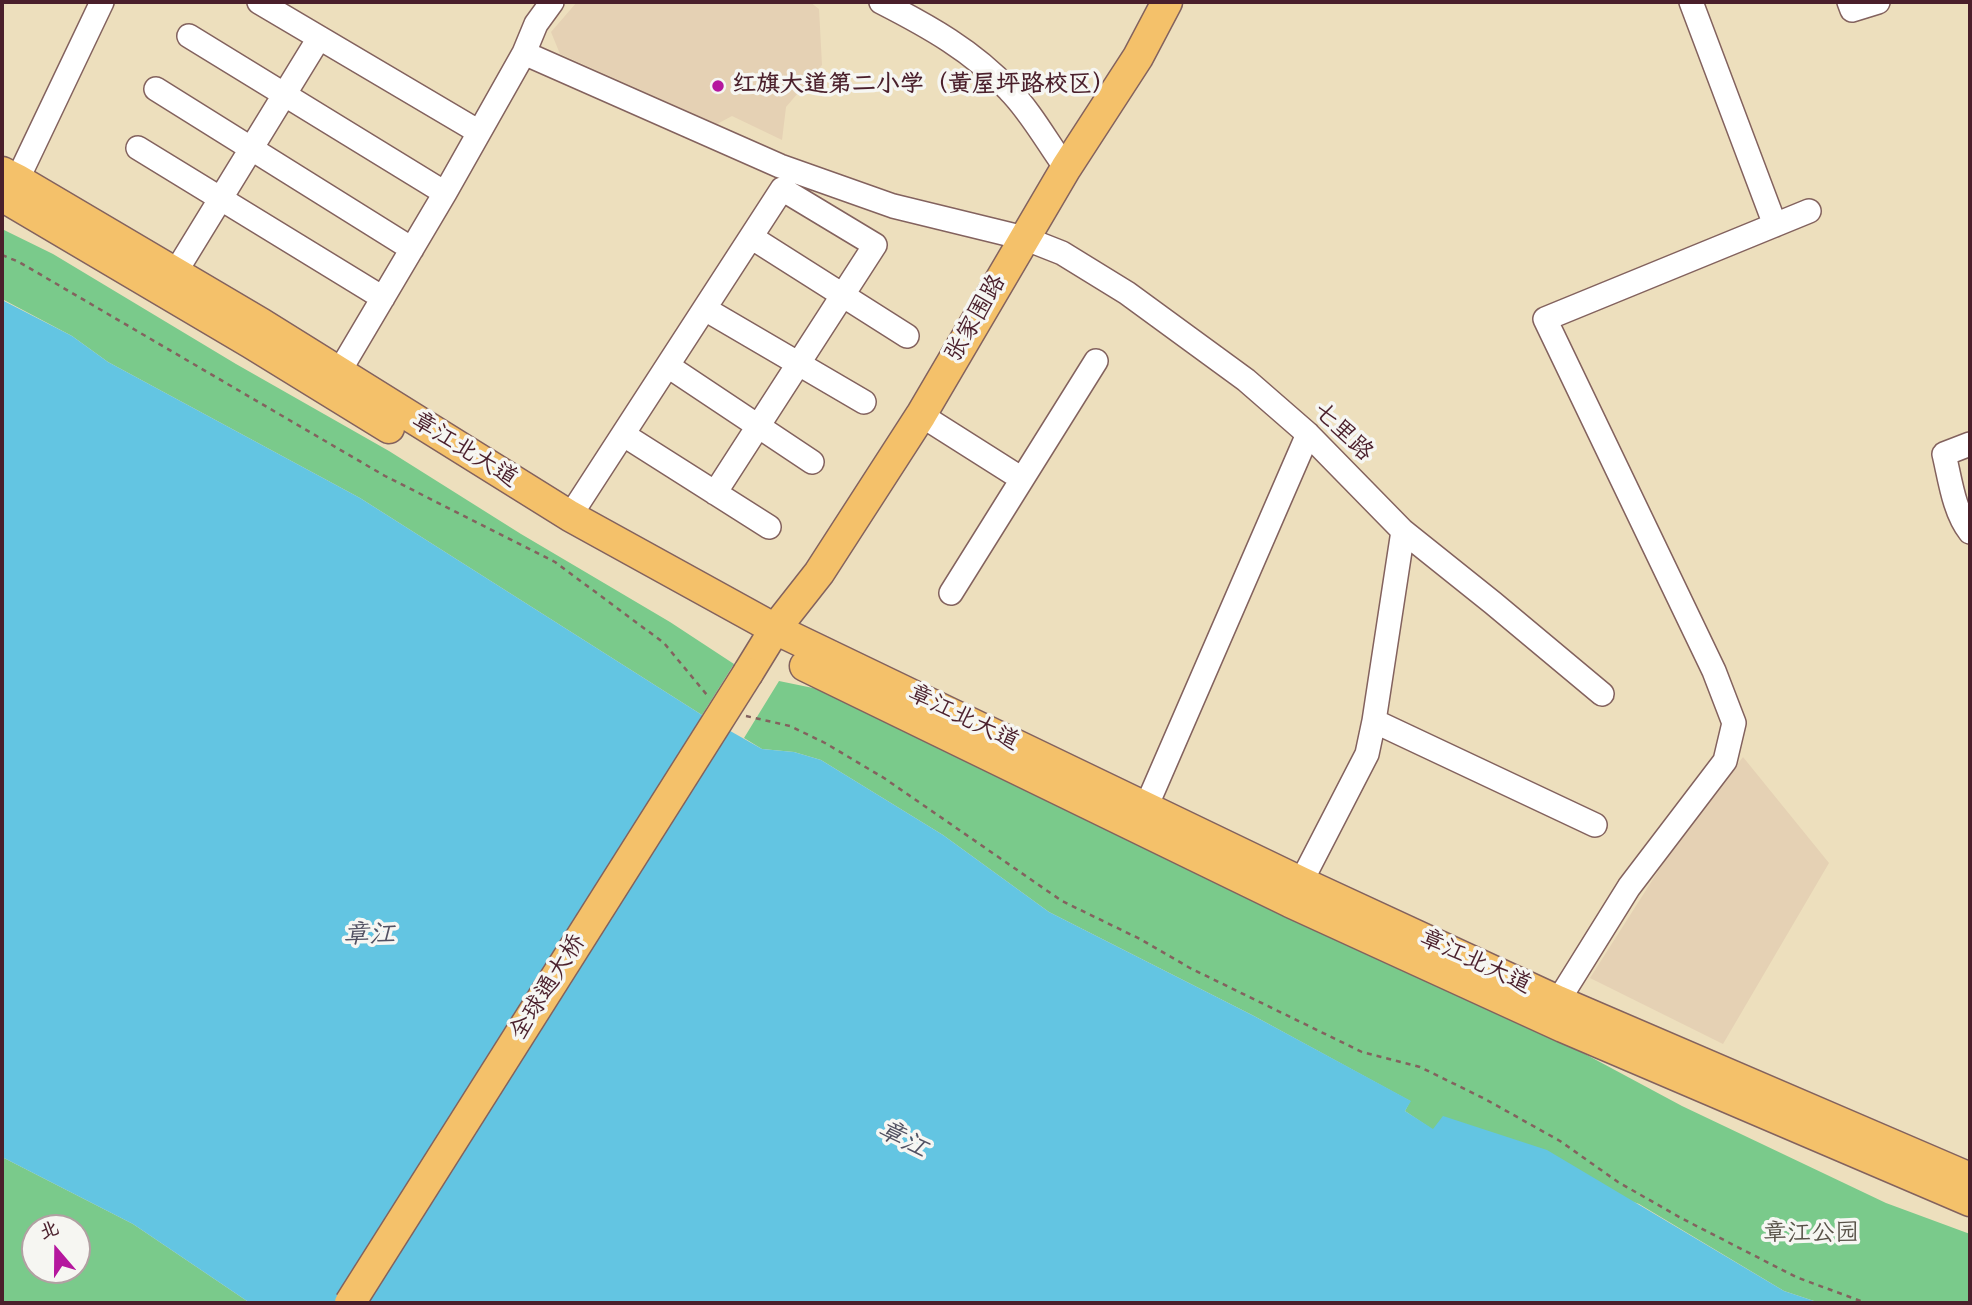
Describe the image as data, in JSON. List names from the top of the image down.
{
  "streets": {
    "main road": ["张家围路", "章江北大道", "全球通大桥"],
    "street": ["七里路"]
  },
  "crossings": [
    ["张家围路", "七里路"],
    ["张家围路", "章江北大道"],
    ["张家围路", "全球通大桥"]
  ],
  "water": ["章江"],
  "parks": ["章江公园"],
  "places": ["红旗大道第二小学（黄屋坪路校区）"],
  "north": "top"
}
